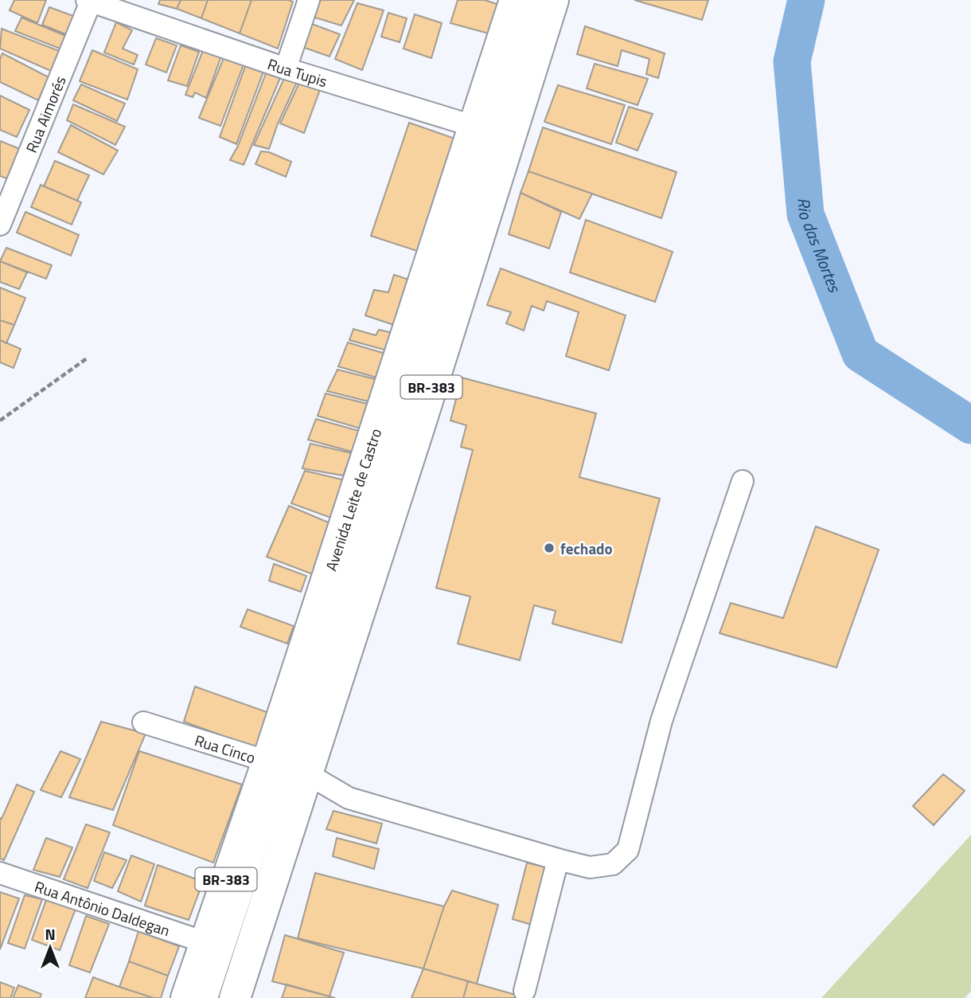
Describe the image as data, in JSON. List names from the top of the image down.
{
  "streets": {
    "highway": ["BR-383", "Avenida Leite de Castro"],
    "street": [
      "Rua Tupis",
      "Rua Aimorés",
      "Rua Cinco",
      "Rua Antônio Daldegan"
    ]
  },
  "crossings": [
    ["Rua Tupis", "Rua Aimorés"],
    ["Rua Tupis", "Avenida Leite de Castro"],
    ["Avenida Leite de Castro", "Rua Cinco"],
    ["Avenida Leite de Castro", "Rua Antônio Daldegan"]
  ],
  "water": ["Rio das Mortes"],
  "places": ["fechado"],
  "north": "top"
}
